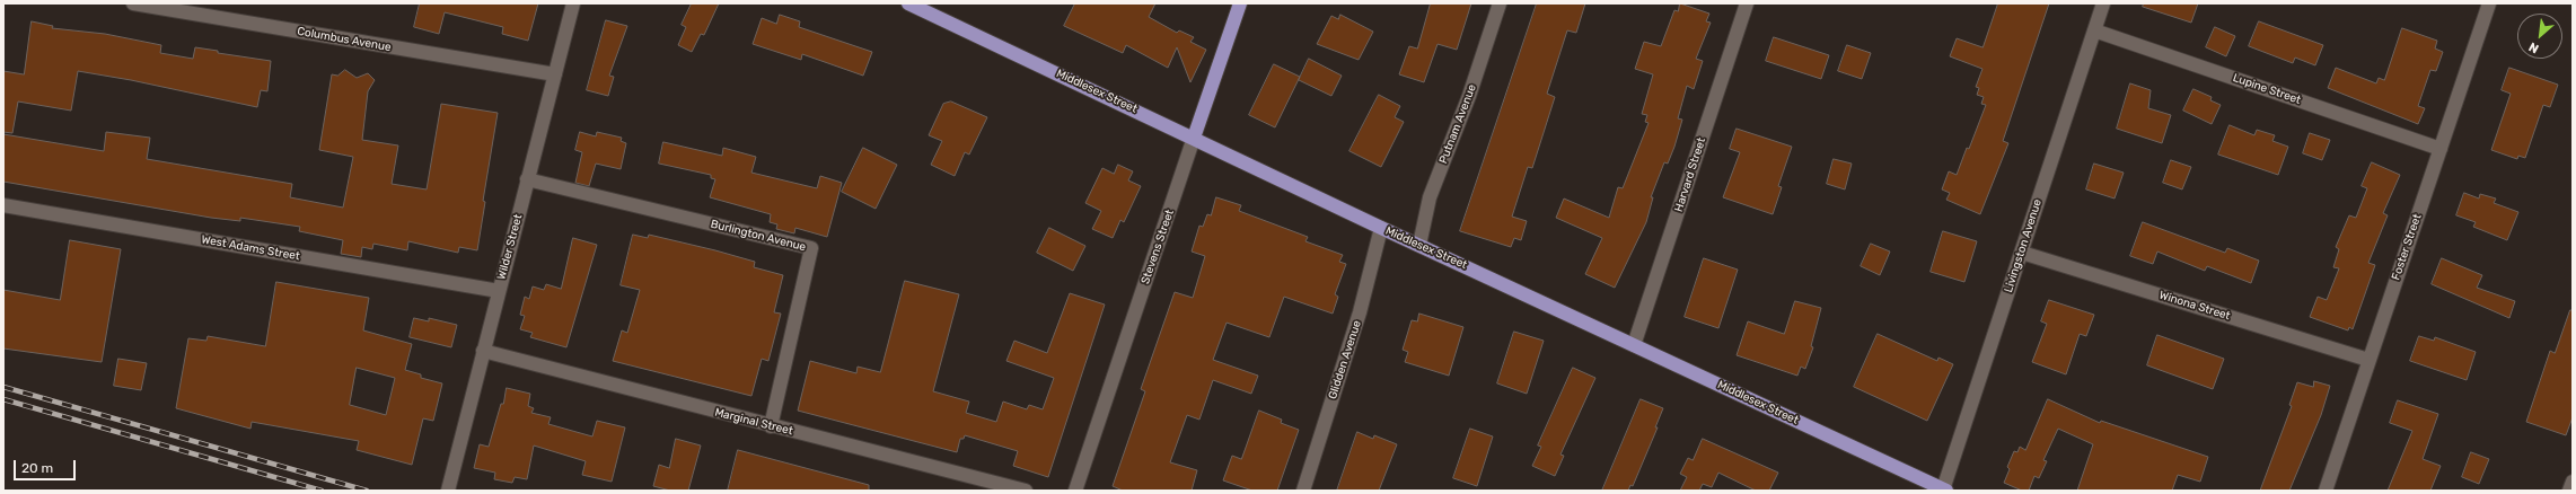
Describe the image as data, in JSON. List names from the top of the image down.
{
  "streets": {
    "main road": ["Middlesex Street", "Stevens Street"],
    "street": [
      "Columbus Avenue",
      "Lupine Street",
      "Putnam Avenue",
      "Harvard Street",
      "Burlington Avenue",
      "Livingston Avenue",
      "Wilder Street",
      "Foster Street",
      "West Adams Street",
      "Winona Street",
      "Glidden Avenue",
      "Marginal Street"
    ]
  },
  "crossings": [
    ["Columbus Avenue", "Wilder Street"],
    ["Lupine Street", "Livingston Avenue"],
    ["Lupine Street", "Foster Street"],
    ["Middlesex Street", "Putnam Avenue"],
    ["Middlesex Street", "Harvard Street"],
    ["Middlesex Street", "Livingston Avenue"],
    ["Middlesex Street", "Stevens Street"],
    ["Middlesex Street", "Glidden Avenue"],
    ["Burlington Avenue", "Wilder Street"],
    ["Burlington Avenue", "Marginal Street"],
    ["Livingston Avenue", "Winona Street"],
    ["Wilder Street", "West Adams Street"],
    ["Wilder Street", "Marginal Street"],
    ["Foster Street", "Winona Street"]
  ],
  "scale_bar": "20 m",
  "north": "bottom left"
}
